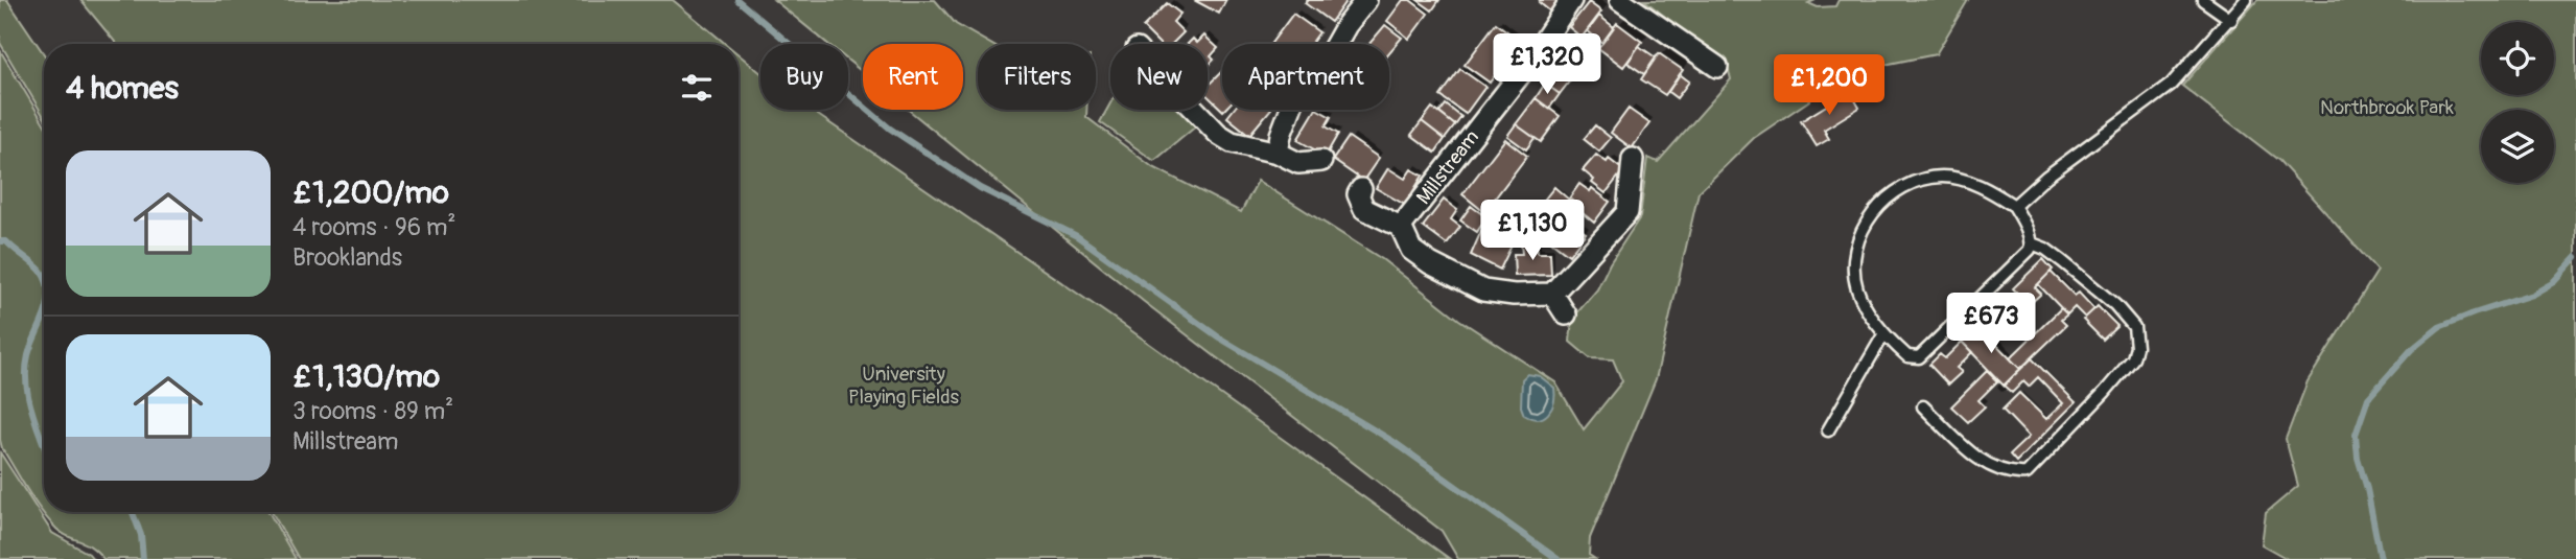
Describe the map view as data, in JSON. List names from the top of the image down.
{
  "streets": {
    "street": ["Millstream"]
  },
  "parks": ["Northbrook Park", "University Playing Fields"],
  "page": {
    "price": [
      "£1,320",
      "£1,200",
      "£1,130",
      "£673"
    ],
    "chip": [
      "Buy",
      "Rent",
      "Filters",
      "New",
      "Apartment"
    ],
    "heading": "4 homes",
    "list": [
      {
        "name": "£1,200/mo",
        "note": "4 rooms · 96 m² · Brooklands"
      },
      {
        "name": "£1,130/mo",
        "note": "3 rooms · 89 m² · Millstream"
      }
    ]
  }
}
